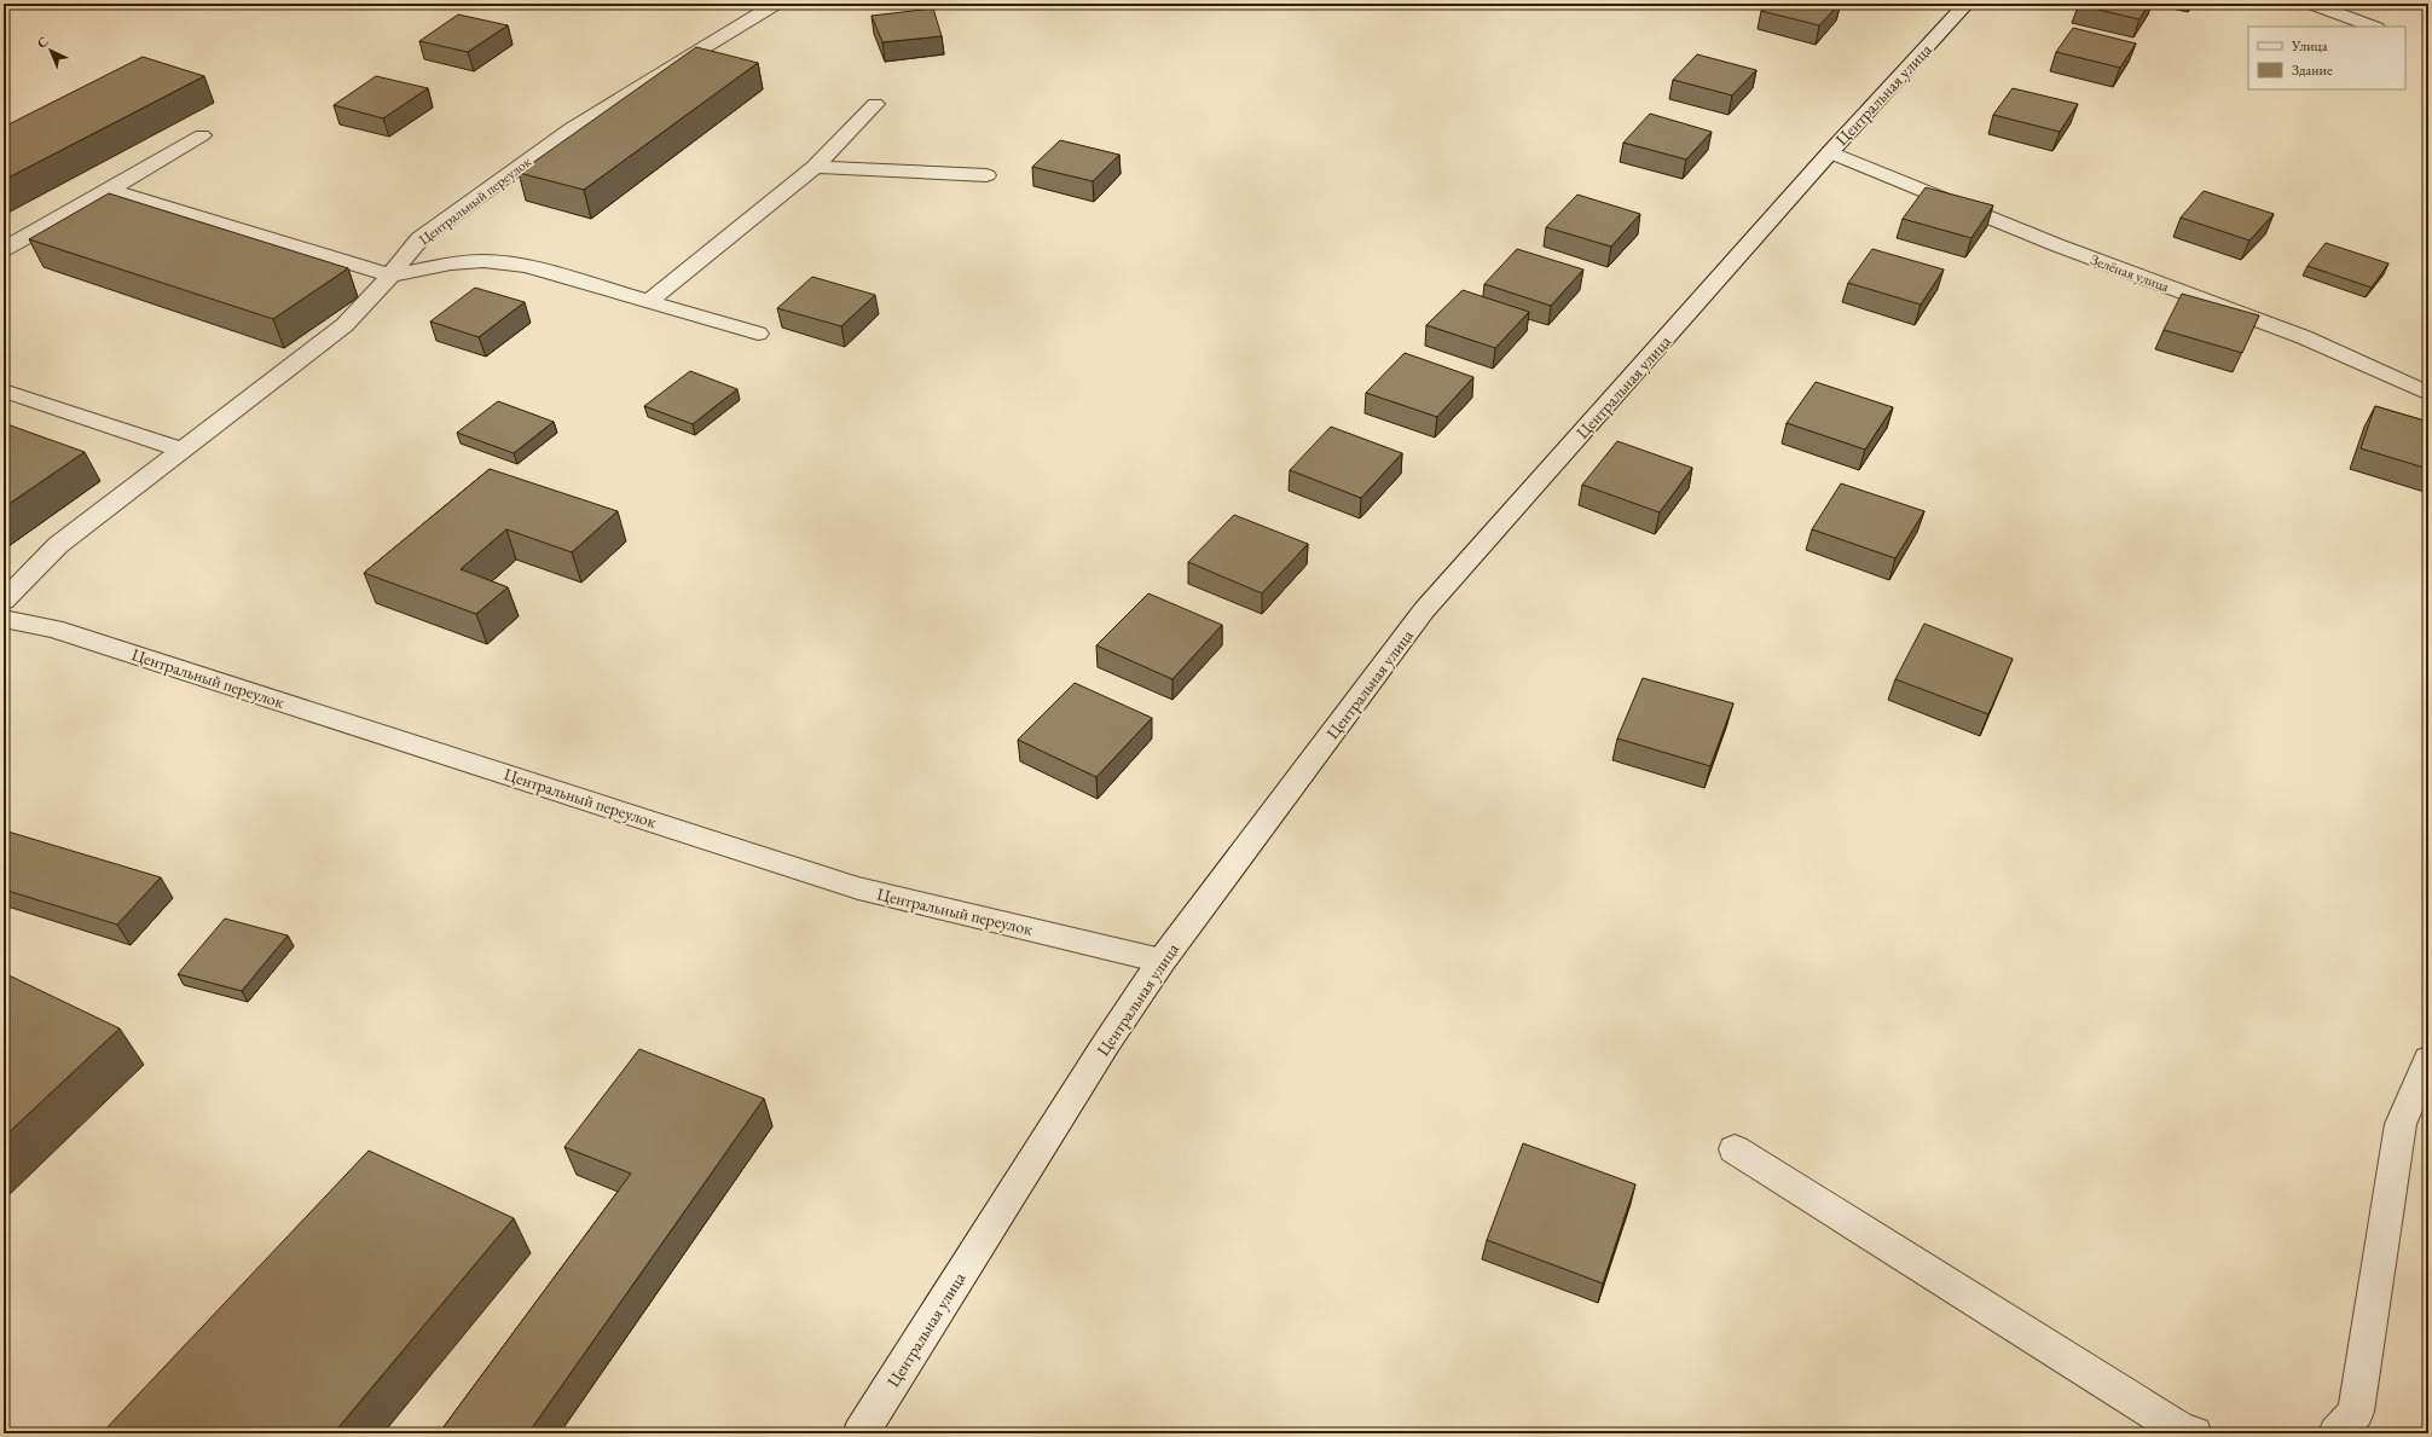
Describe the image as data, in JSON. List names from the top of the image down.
{
  "streets": {
    "street": ["Центральная улица", "Центральный переулок", "Зелёная улица"]
  },
  "crossings": [
    ["Центральная улица", "Центральный переулок"],
    ["Центральная улица", "Зелёная улица"]
  ],
  "legend": ["Улица", "Здание"],
  "north": "top left"
}
